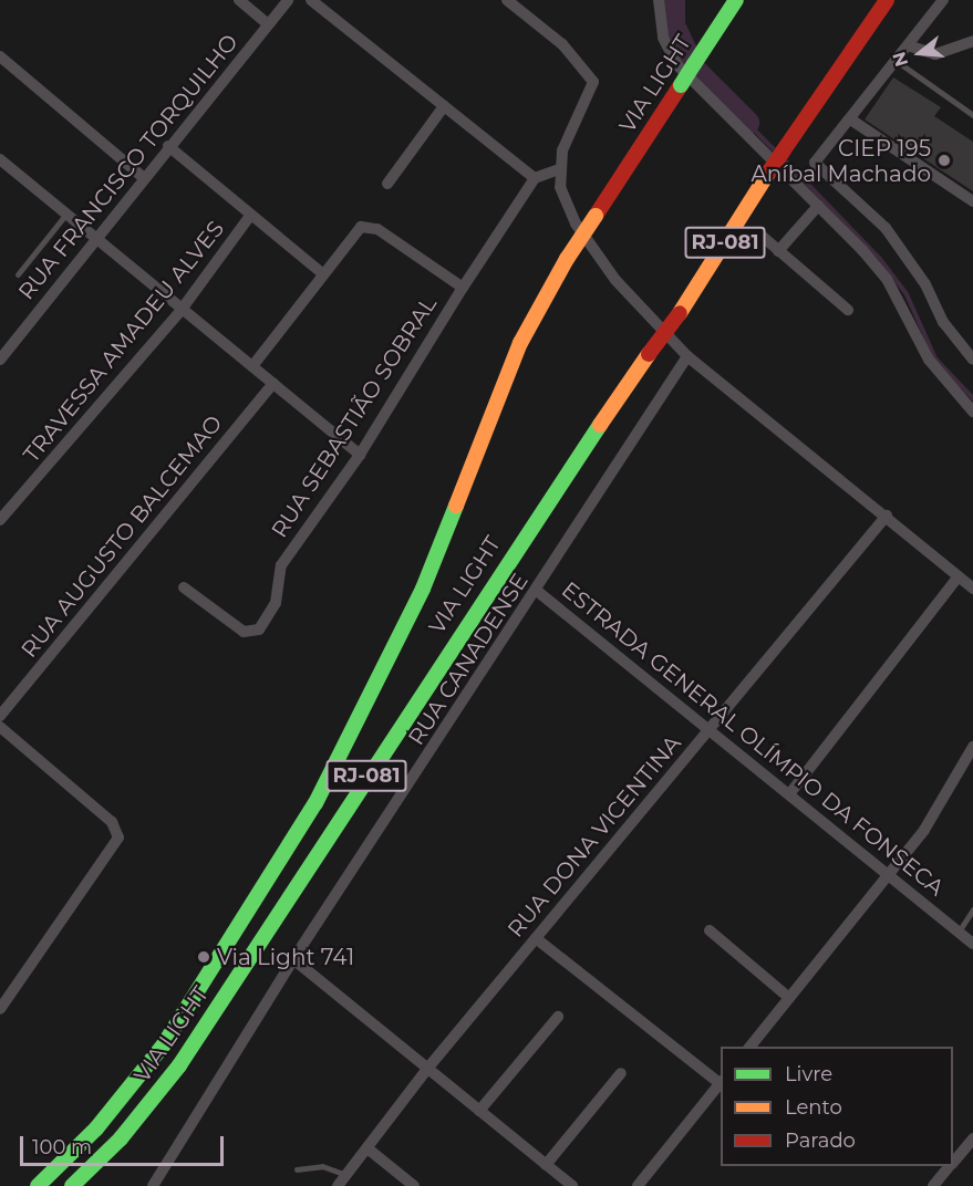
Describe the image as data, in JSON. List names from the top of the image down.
{
  "streets": {
    "main road": ["VIA LIGHT", "RJ-081"],
    "street": [
      "RUA FRANCISCO TORQUILHO",
      "TRAVESSA AMADEU ALVES",
      "RUA SEBASTIÃO SOBRAL",
      "RUA AUGUSTO BALCEMAO",
      "RUA CANADENSE",
      "ESTRADA GENERAL OLÍMPIO DA FONSECA",
      "RUA DONA VICENTINA"
    ]
  },
  "crossings": [
    ["RUA CANADENSE", "ESTRADA GENERAL OLÍMPIO DA FONSECA"],
    ["ESTRADA GENERAL OLÍMPIO DA FONSECA", "RUA DONA VICENTINA"]
  ],
  "places": ["CIEP 195 Aníbal Machado", "Via Light 741"],
  "legend": ["Livre", "Lento", "Parado"],
  "scale_bar": "100 m",
  "north": "left"
}
